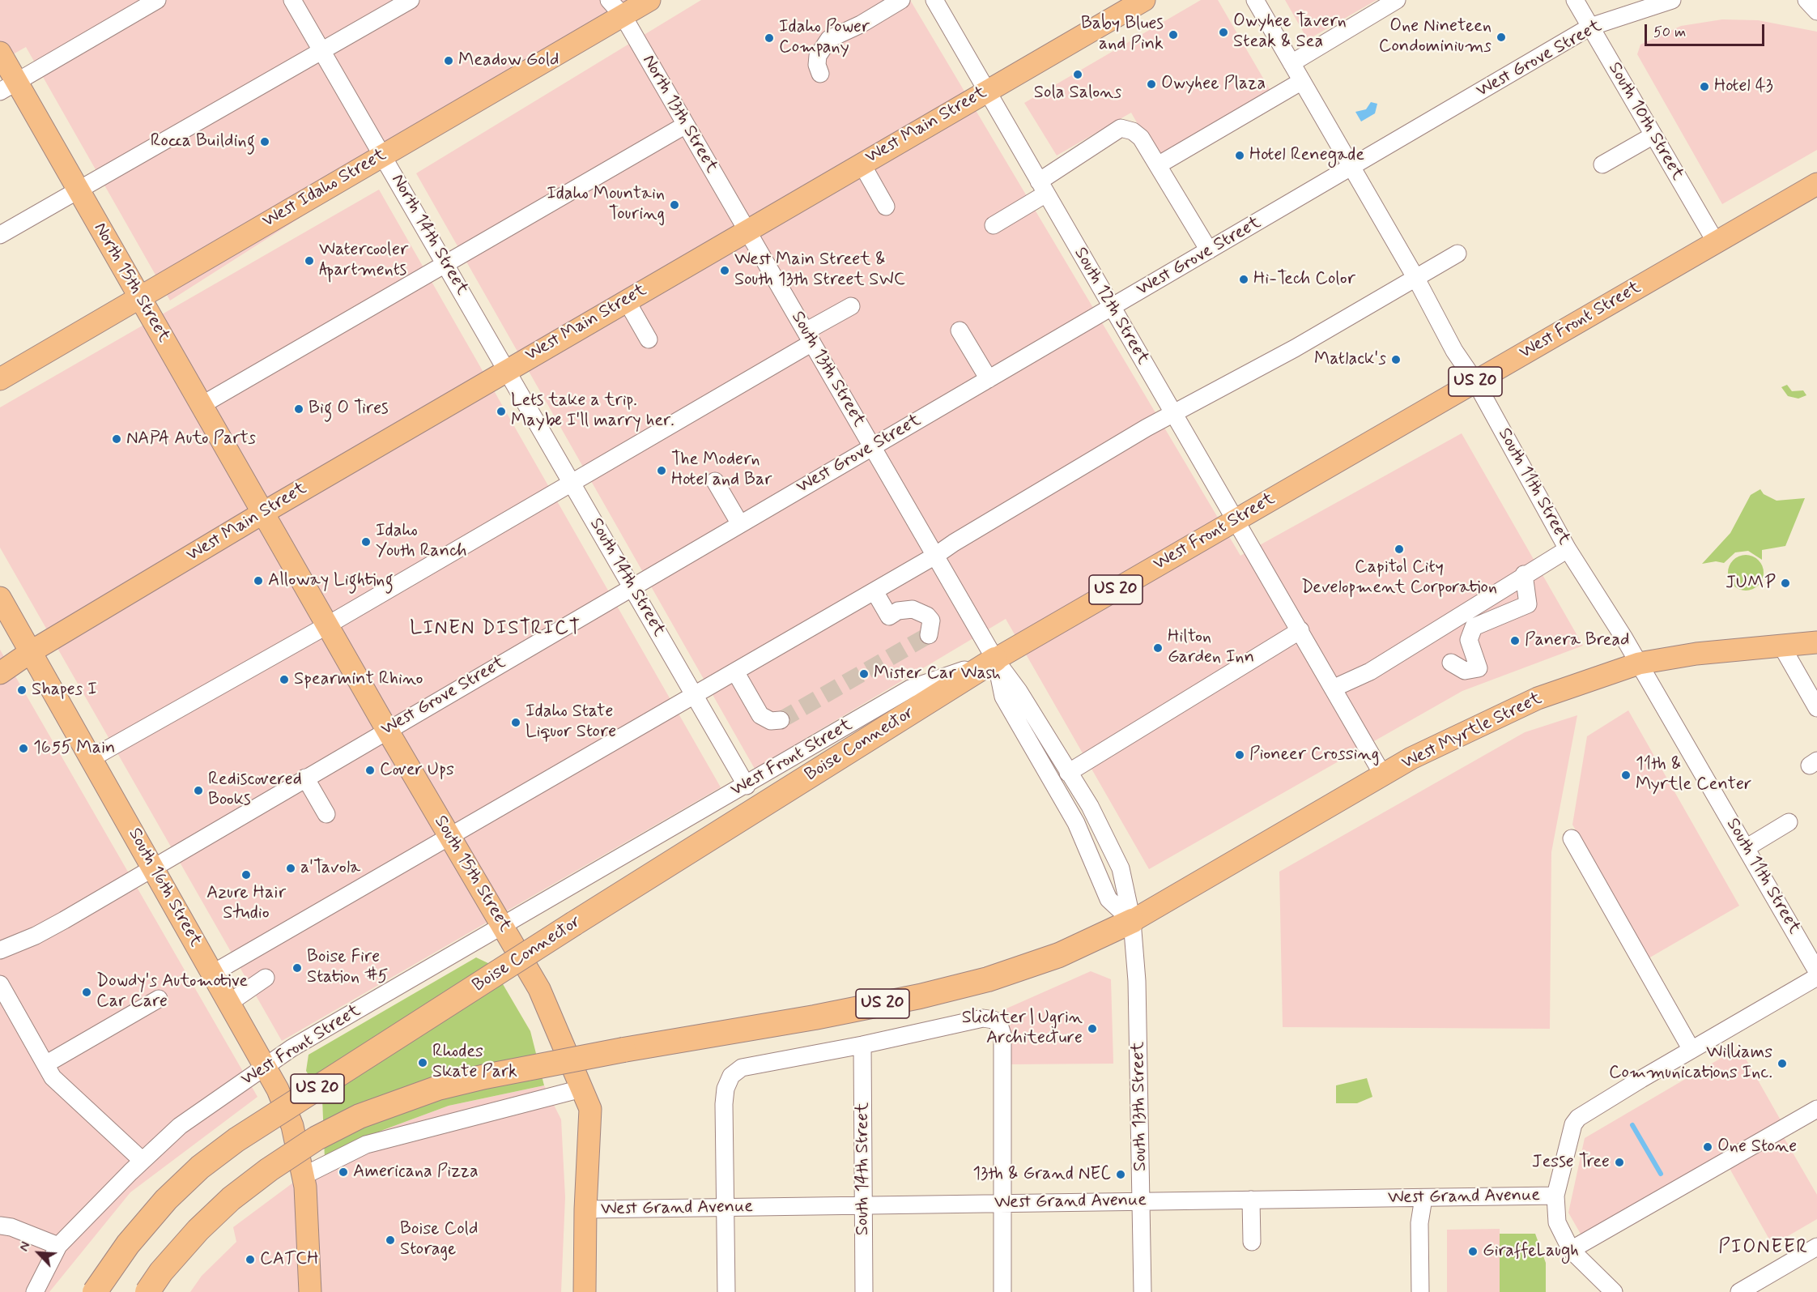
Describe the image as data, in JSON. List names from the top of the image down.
{
  "streets": {
    "highway": ["US 20", "Boise Connector"],
    "main road": [
      "West Main Street",
      "West Idaho Street",
      "North 15th Street",
      "West Front Street",
      "West Myrtle Street",
      "South 15th Street",
      "South 16th Street"
    ],
    "street": [
      "West Grove Street",
      "North 13th Street",
      "South 10th Street",
      "North 14th Street",
      "South 12th Street",
      "South 13th Street",
      "South 11th Street",
      "South 14th Street",
      "West Grand Avenue"
    ]
  },
  "crossings": [
    ["West Grove Street", "South 10th Street"],
    ["West Grove Street", "South 12th Street"],
    ["West Grove Street", "South 13th Street"],
    ["West Grove Street", "South 11th Street"],
    ["West Grove Street", "South 14th Street"],
    ["West Grove Street", "South 15th Street"],
    ["West Grove Street", "South 16th Street"],
    ["North 13th Street", "West Main Street"],
    ["North 13th Street", "West Idaho Street"],
    ["North 13th Street", "South 13th Street"],
    ["South 10th Street", "West Front Street"],
    ["West Main Street", "North 14th Street"],
    ["West Main Street", "North 15th Street"],
    ["West Main Street", "South 12th Street"],
    ["West Main Street", "South 13th Street"],
    ["West Main Street", "South 14th Street"],
    ["West Main Street", "South 15th Street"],
    ["West Main Street", "South 16th Street"],
    ["West Idaho Street", "North 14th Street"],
    ["West Idaho Street", "North 15th Street"],
    ["North 14th Street", "South 14th Street"],
    ["North 15th Street", "South 15th Street"],
    ["South 12th Street", "West Front Street"],
    ["South 12th Street", "West Myrtle Street"],
    ["West Front Street", "South 13th Street"],
    ["West Front Street", "South 11th Street"],
    ["West Front Street", "South 14th Street"],
    ["West Front Street", "Boise Connector"],
    ["West Front Street", "South 15th Street"],
    ["West Front Street", "South 16th Street"],
    ["South 13th Street", "US 20"],
    ["South 13th Street", "West Myrtle Street"],
    ["South 13th Street", "Boise Connector"],
    ["South 13th Street", "West Grand Avenue"],
    ["US 20", "West Myrtle Street"],
    ["South 11th Street", "West Myrtle Street"],
    ["South 14th Street", "West Grand Avenue"],
    ["South 15th Street", "West Grand Avenue"]
  ],
  "districts": ["LINEN DISTRICT", "PIONEER"],
  "places": [
    "Owyhee Tavern Steak & Sea",
    "Baby Blues and Pink",
    "One Nineteen Condominiums",
    "Idaho Power Company",
    "Meadow Gold",
    "Sola Salons",
    "Owyhee Plaza",
    "Hotel 43",
    "Rocca Building",
    "Hotel Renegade",
    "Idaho Mountain Touring",
    "Watercooler Apartments",
    "West Main Street & South 13th Street SWC",
    "Hi-Tech Color",
    "Matlack's",
    "Big O Tires",
    "Lets take a trip. Maybe I'll marry her.",
    "NAPA Auto Parts",
    "The Modern Hotel and Bar",
    "Idaho Youth Ranch",
    "Capitol City Development Corporation",
    "Alloway Lighting",
    "JUMP",
    "Panera Bread",
    "Hilton Garden Inn",
    "Mister Car Wash",
    "Spearmint Rhino",
    "Shapes I",
    "Idaho State Liquor Store",
    "1655 Main",
    "Pioneer Crossing",
    "Cover Ups",
    "11th & Myrtle Center",
    "Rediscovered Books",
    "a'Tavola",
    "Azure Hair Studio",
    "Boise Fire Station #5",
    "Dowdy's Automotive Car Care",
    "Slichter | Ugrin Architecture",
    "Rhodes Skate Park",
    "Williams Communications Inc.",
    "One Stone",
    "Jesse Tree",
    "Americana Pizza",
    "13th & Grand NEC",
    "Boise Cold Storage",
    "GiraffeLaugh",
    "CATCH"
  ],
  "scale_bar": "50 m",
  "north": "top left"
}
